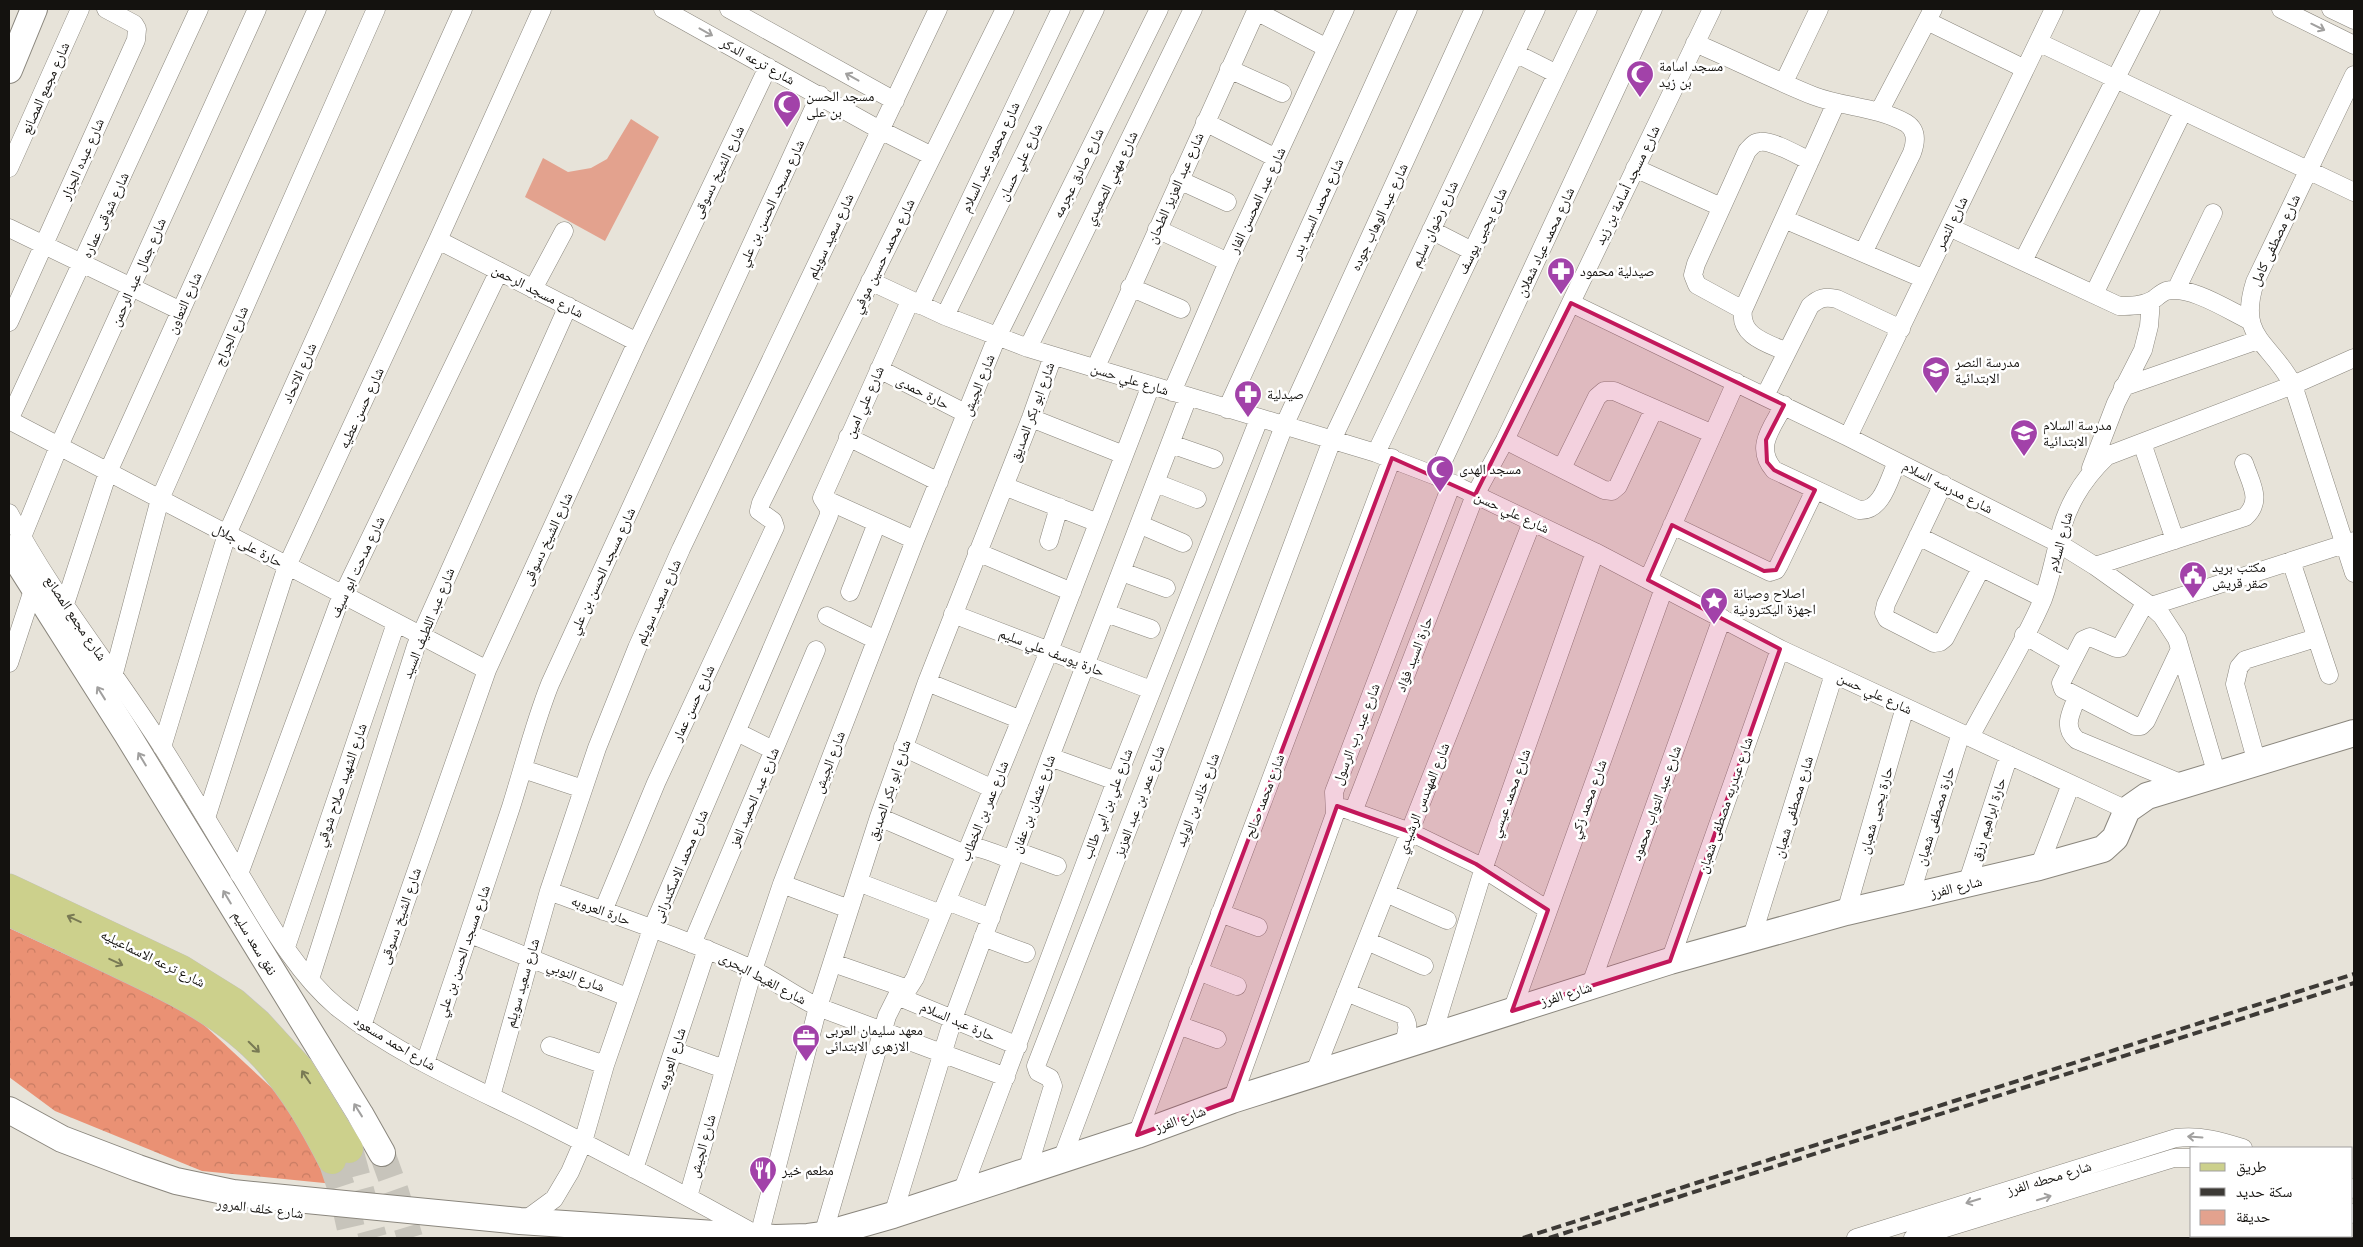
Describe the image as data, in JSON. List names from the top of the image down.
{
  "streets": {
    "main road": ["شارع ترعه الاسماعيليه"],
    "street": [
      "شارع ترعه الدكر",
      "شارع مجمع المصانع",
      "شارع محمود عبد السلام",
      "شارع عبده الجزار",
      "شارع علي حسان",
      "شارع الشيخ دسوقى",
      "شارع صادق عجرمه",
      "شارع مهني الصعيدي",
      "شارع مسجد أسامة بن زيد",
      "شارع عبد العزيز الطحان",
      "شارع عبد المحسن الفار",
      "شارع مسجد الحسن بن علي",
      "شارع محمد السيد بدر",
      "شارع شوقى عماره",
      "شارع عبد الوهاب جوده",
      "شارع النصر",
      "شارع رضوان سليم",
      "شارع يحيى يوسف",
      "شارع سعيد سويلم",
      "شارع مصطفى كامل",
      "شارع محمد عياد شعلان",
      "شارع محمد حسين موفي",
      "شارع جمال عبد الرحمن",
      "شارع مسجد الرحمن",
      "شارع التعاون",
      "شارع الجراج",
      "شارع الاتحاد",
      "شارع علي حسن",
      "شارع الجيش",
      "حارة حمدى",
      "شارع علي امين",
      "شارع حسن عطيه",
      "شارع ابو بكر الصديق",
      "شارع مدرسه السلام",
      "شارع السلام",
      "حارة على جلال",
      "شارع مدحت ابو سيف",
      "شارع عبد اللطيف السيد",
      "حارة يوسف علي سليم",
      "حارة السيد فؤاد",
      "شارع حسن عمار",
      "شارع عبد رب الرسول",
      "شارع الشهيد صلاح شوقي",
      "شارع محمد عيسي",
      "شارع محمد صالح",
      "شارع عبد الحميد العز",
      "شارع المهندس الرشيدي",
      "شارع محمد زكي",
      "شارع خالد بن الوليد",
      "شارع عمر بن عبد العزيز",
      "شارع عبد التواب محمود",
      "شارع عثمان بن عفان",
      "شارع علي بن ابي طالب",
      "شارع عبدربه مصطفى شعبان",
      "شارع مصطفى شعبان",
      "حارة يحيى شعبان",
      "شارع عمر بن الخطاب",
      "حارة مصطفى شعبان",
      "حارة ابراهيم رزق",
      "شارع محمد الاسكندرانى",
      "شارع الفرز",
      "حارة العروبه",
      "نفق سعد سليم",
      "شارع النوبي",
      "شارع الغيط البحرى",
      "حارة عبد السلام",
      "شارع احمد مسعود",
      "شارع العروبه",
      "شارع محطه الفرز",
      "شارع خلف المرور"
    ]
  },
  "crossings": [
    ["شارع ترعه الدكر", "شارع الشيخ دسوقى"],
    ["شارع ترعه الدكر", "شارع مسجد الحسن بن علي"],
    ["شارع ترعه الدكر", "شارع سعيد سويلم"],
    ["شارع ترعه الدكر", "شارع محمد حسين موفي"],
    ["شارع مجمع المصانع", "شارع جمال عبد الرحمن"],
    ["شارع مجمع المصانع", "شارع التعاون"],
    ["شارع مجمع المصانع", "شارع الجراج"],
    ["شارع مجمع المصانع", "نفق سعد سليم"],
    ["شارع مجمع المصانع", "شارع احمد مسعود"],
    ["شارع محمود عبد السلام", "شارع علي حسن"],
    ["شارع محمود عبد السلام", "شارع علي امين"],
    ["شارع علي حسان", "شارع علي حسن"],
    ["شارع الشيخ دسوقى", "شارع مسجد الرحمن"],
    ["شارع الشيخ دسوقى", "حارة على جلال"],
    ["شارع الشيخ دسوقى", "شارع احمد مسعود"],
    ["شارع صادق عجرمه", "شارع علي حسن"],
    ["شارع صادق عجرمه", "شارع الجيش"],
    ["شارع مهني الصعيدي", "شارع علي حسن"],
    ["شارع مسجد أسامة بن زيد", "شارع علي حسن"],
    ["شارع مسجد أسامة بن زيد", "شارع مدرسه السلام"],
    ["شارع مسجد أسامة بن زيد", "حارة السيد فؤاد"],
    ["شارع عبد العزيز الطحان", "شارع علي حسن"],
    ["شارع عبد المحسن الفار", "شارع علي حسن"],
    ["شارع عبد المحسن الفار", "شارع عثمان بن عفان"],
    ["شارع مسجد الحسن بن علي", "شارع النوبي"],
    ["شارع مسجد الحسن بن علي", "شارع احمد مسعود"],
    ["شارع محمد السيد بدر", "شارع علي حسن"],
    ["شارع شوقى عماره", "حارة على جلال"],
    ["شارع عبد الوهاب جوده", "شارع علي حسن"],
    ["شارع عبد الوهاب جوده", "شارع عمر بن عبد العزيز"],
    ["شارع النصر", "شارع مدرسه السلام"],
    ["شارع رضوان سليم", "شارع علي حسن"],
    ["شارع رضوان سليم", "شارع خالد بن الوليد"],
    ["شارع يحيى يوسف", "شارع علي حسن"],
    ["شارع يحيى يوسف", "شارع محمد صالح"],
    ["شارع سعيد سويلم", "حارة العروبه"],
    ["شارع سعيد سويلم", "شارع النوبي"],
    ["شارع سعيد سويلم", "شارع احمد مسعود"],
    ["شارع مصطفى كامل", "شارع السلام"],
    ["شارع محمد عياد شعلان", "شارع علي حسن"],
    ["شارع محمد عياد شعلان", "شارع عبد رب الرسول"],
    ["شارع محمد حسين موفي", "شارع علي حسن"],
    ["شارع محمد حسين موفي", "شارع حسن عمار"],
    ["شارع جمال عبد الرحمن", "حارة على جلال"],
    ["شارع مسجد الرحمن", "شارع حسن عطيه"],
    ["شارع مسجد الرحمن", "شارع مدحت ابو سيف"],
    ["شارع مسجد الرحمن", "شارع عبد اللطيف السيد"],
    ["شارع التعاون", "حارة على جلال"],
    ["شارع الجراج", "حارة على جلال"],
    ["شارع الاتحاد", "حارة على جلال"],
    ["شارع الاتحاد", "شارع احمد مسعود"],
    ["شارع علي حسن", "شارع الجيش"],
    ["شارع علي حسن", "شارع علي امين"],
    ["شارع علي حسن", "شارع ابو بكر الصديق"],
    ["شارع علي حسن", "شارع السلام"],
    ["شارع علي حسن", "حارة السيد فؤاد"],
    ["شارع علي حسن", "شارع عبد رب الرسول"],
    ["شارع علي حسن", "شارع محمد عيسي"],
    ["شارع علي حسن", "شارع محمد صالح"],
    ["شارع علي حسن", "شارع المهندس الرشيدي"],
    ["شارع علي حسن", "شارع محمد زكي"],
    ["شارع علي حسن", "شارع خالد بن الوليد"],
    ["شارع علي حسن", "شارع عمر بن عبد العزيز"],
    ["شارع علي حسن", "شارع عبد التواب محمود"],
    ["شارع علي حسن", "شارع عثمان بن عفان"],
    ["شارع علي حسن", "شارع علي بن ابي طالب"],
    ["شارع علي حسن", "شارع عبدربه مصطفى شعبان"],
    ["شارع علي حسن", "شارع مصطفى شعبان"],
    ["شارع علي حسن", "حارة يحيى شعبان"],
    ["شارع علي حسن", "شارع عمر بن الخطاب"],
    ["شارع علي حسن", "حارة مصطفى شعبان"],
    ["شارع علي حسن", "حارة ابراهيم رزق"],
    ["شارع علي حسن", "شارع الفرز"],
    ["شارع الجيش", "حارة حمدى"],
    ["شارع الجيش", "شارع الغيط البحرى"],
    ["شارع الجيش", "شارع احمد مسعود"],
    ["حارة حمدى", "شارع علي امين"],
    ["شارع علي امين", "شارع محمد الاسكندرانى"],
    ["شارع حسن عطيه", "حارة على جلال"],
    ["شارع حسن عطيه", "شارع احمد مسعود"],
    ["شارع ابو بكر الصديق", "حارة يوسف علي سليم"],
    ["شارع ابو بكر الصديق", "شارع الفرز"],
    ["شارع ابو بكر الصديق", "شارع الغيط البحرى"],
    ["شارع ابو بكر الصديق", "حارة عبد السلام"],
    ["شارع ابو بكر الصديق", "شارع احمد مسعود"],
    ["شارع ابو بكر الصديق", "شارع خلف المرور"],
    ["شارع مدرسه السلام", "شارع السلام"],
    ["شارع السلام", "حارة مصطفى شعبان"],
    ["حارة على جلال", "شارع مدحت ابو سيف"],
    ["حارة على جلال", "شارع عبد اللطيف السيد"],
    ["حارة على جلال", "شارع الشهيد صلاح شوقي"],
    ["شارع مدحت ابو سيف", "شارع احمد مسعود"],
    ["شارع عبد اللطيف السيد", "شارع احمد مسعود"],
    ["حارة يوسف علي سليم", "شارع عثمان بن عفان"],
    ["حارة يوسف علي سليم", "شارع علي بن ابي طالب"],
    ["حارة يوسف علي سليم", "شارع عمر بن الخطاب"],
    ["شارع حسن عمار", "حارة العروبه"],
    ["شارع عبد رب الرسول", "شارع الفرز"],
    ["شارع الشهيد صلاح شوقي", "شارع احمد مسعود"],
    ["شارع محمد عيسي", "شارع الفرز"],
    ["شارع محمد صالح", "شارع الفرز"],
    ["شارع عبد الحميد العز", "شارع الغيط البحرى"],
    ["شارع عبد الحميد العز", "شارع العروبه"],
    ["شارع المهندس الرشيدي", "شارع الفرز"],
    ["شارع محمد زكي", "شارع الفرز"],
    ["شارع خالد بن الوليد", "شارع الفرز"],
    ["شارع عمر بن عبد العزيز", "شارع الفرز"],
    ["شارع عبد التواب محمود", "شارع الفرز"],
    ["شارع عثمان بن عفان", "شارع الفرز"],
    ["شارع عثمان بن عفان", "شارع الغيط البحرى"],
    ["شارع عثمان بن عفان", "حارة عبد السلام"],
    ["شارع علي بن ابي طالب", "شارع الفرز"],
    ["شارع علي بن ابي طالب", "شارع الغيط البحرى"],
    ["شارع علي بن ابي طالب", "حارة عبد السلام"],
    ["شارع عبدربه مصطفى شعبان", "شارع الفرز"],
    ["شارع مصطفى شعبان", "شارع الفرز"],
    ["حارة يحيى شعبان", "شارع الفرز"],
    ["شارع عمر بن الخطاب", "شارع الفرز"],
    ["شارع عمر بن الخطاب", "شارع الغيط البحرى"],
    ["شارع عمر بن الخطاب", "حارة عبد السلام"],
    ["حارة مصطفى شعبان", "شارع الفرز"],
    ["حارة ابراهيم رزق", "شارع الفرز"],
    ["شارع محمد الاسكندرانى", "حارة العروبه"],
    ["شارع محمد الاسكندرانى", "شارع النوبي"],
    ["شارع محمد الاسكندرانى", "شارع الغيط البحرى"],
    ["شارع محمد الاسكندرانى", "شارع احمد مسعود"],
    ["شارع محمد الاسكندرانى", "شارع خلف المرور"],
    ["شارع الفرز", "شارع احمد مسعود"],
    ["شارع الفرز", "شارع خلف المرور"],
    ["حارة العروبه", "شارع الغيط البحرى"],
    ["نفق سعد سليم", "شارع احمد مسعود"],
    ["شارع الغيط البحرى", "شارع العروبه"],
    ["شارع احمد مسعود", "شارع العروبه"],
    ["شارع احمد مسعود", "شارع خلف المرور"]
  ],
  "one_way": ["نفق سعد سليم"],
  "places": {
    "mosque": ["مسجد اسامة بن زيد", "مسجد الحسن بن على", "مسجد الهدى"],
    "pharmacy": ["صيدلية محمود", "صيدلية"],
    "school or university": ["مدرسة النصر الابتدائية", "مدرسة السلام الابتدائية"],
    "public building": ["مكتب بريد صقر قريش"],
    "place": ["اصلاح وصيانة اجهزة اليكترونية"],
    "office": ["معهد سليمان العربى الازهرى الابتدائى"],
    "restaurant": ["مطعم خير"]
  },
  "legend": ["طريق", "سكة حديد", "حديقة"]
}
